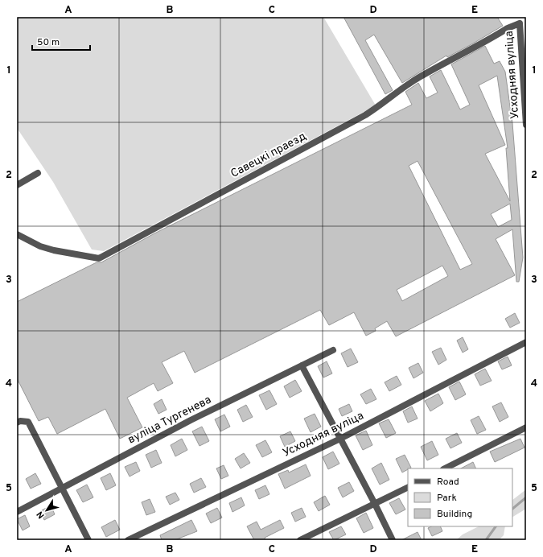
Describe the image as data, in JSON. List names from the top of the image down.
{
  "streets": {
    "street": ["Усходняя вуліца", "Савецкі праезд", "вуліца Тургенева"]
  },
  "crossings": [
    ["Усходняя вуліца", "Савецкі праезд"]
  ],
  "legend": ["Road", "Park", "Building"],
  "scale_bar": "50 m",
  "north": "bottom left",
  "grid": {
    "columns": [
      "A",
      "B",
      "C",
      "D",
      "E"
    ],
    "rows": [
      "1",
      "2",
      "3",
      "4",
      "5"
    ]
  }
}
